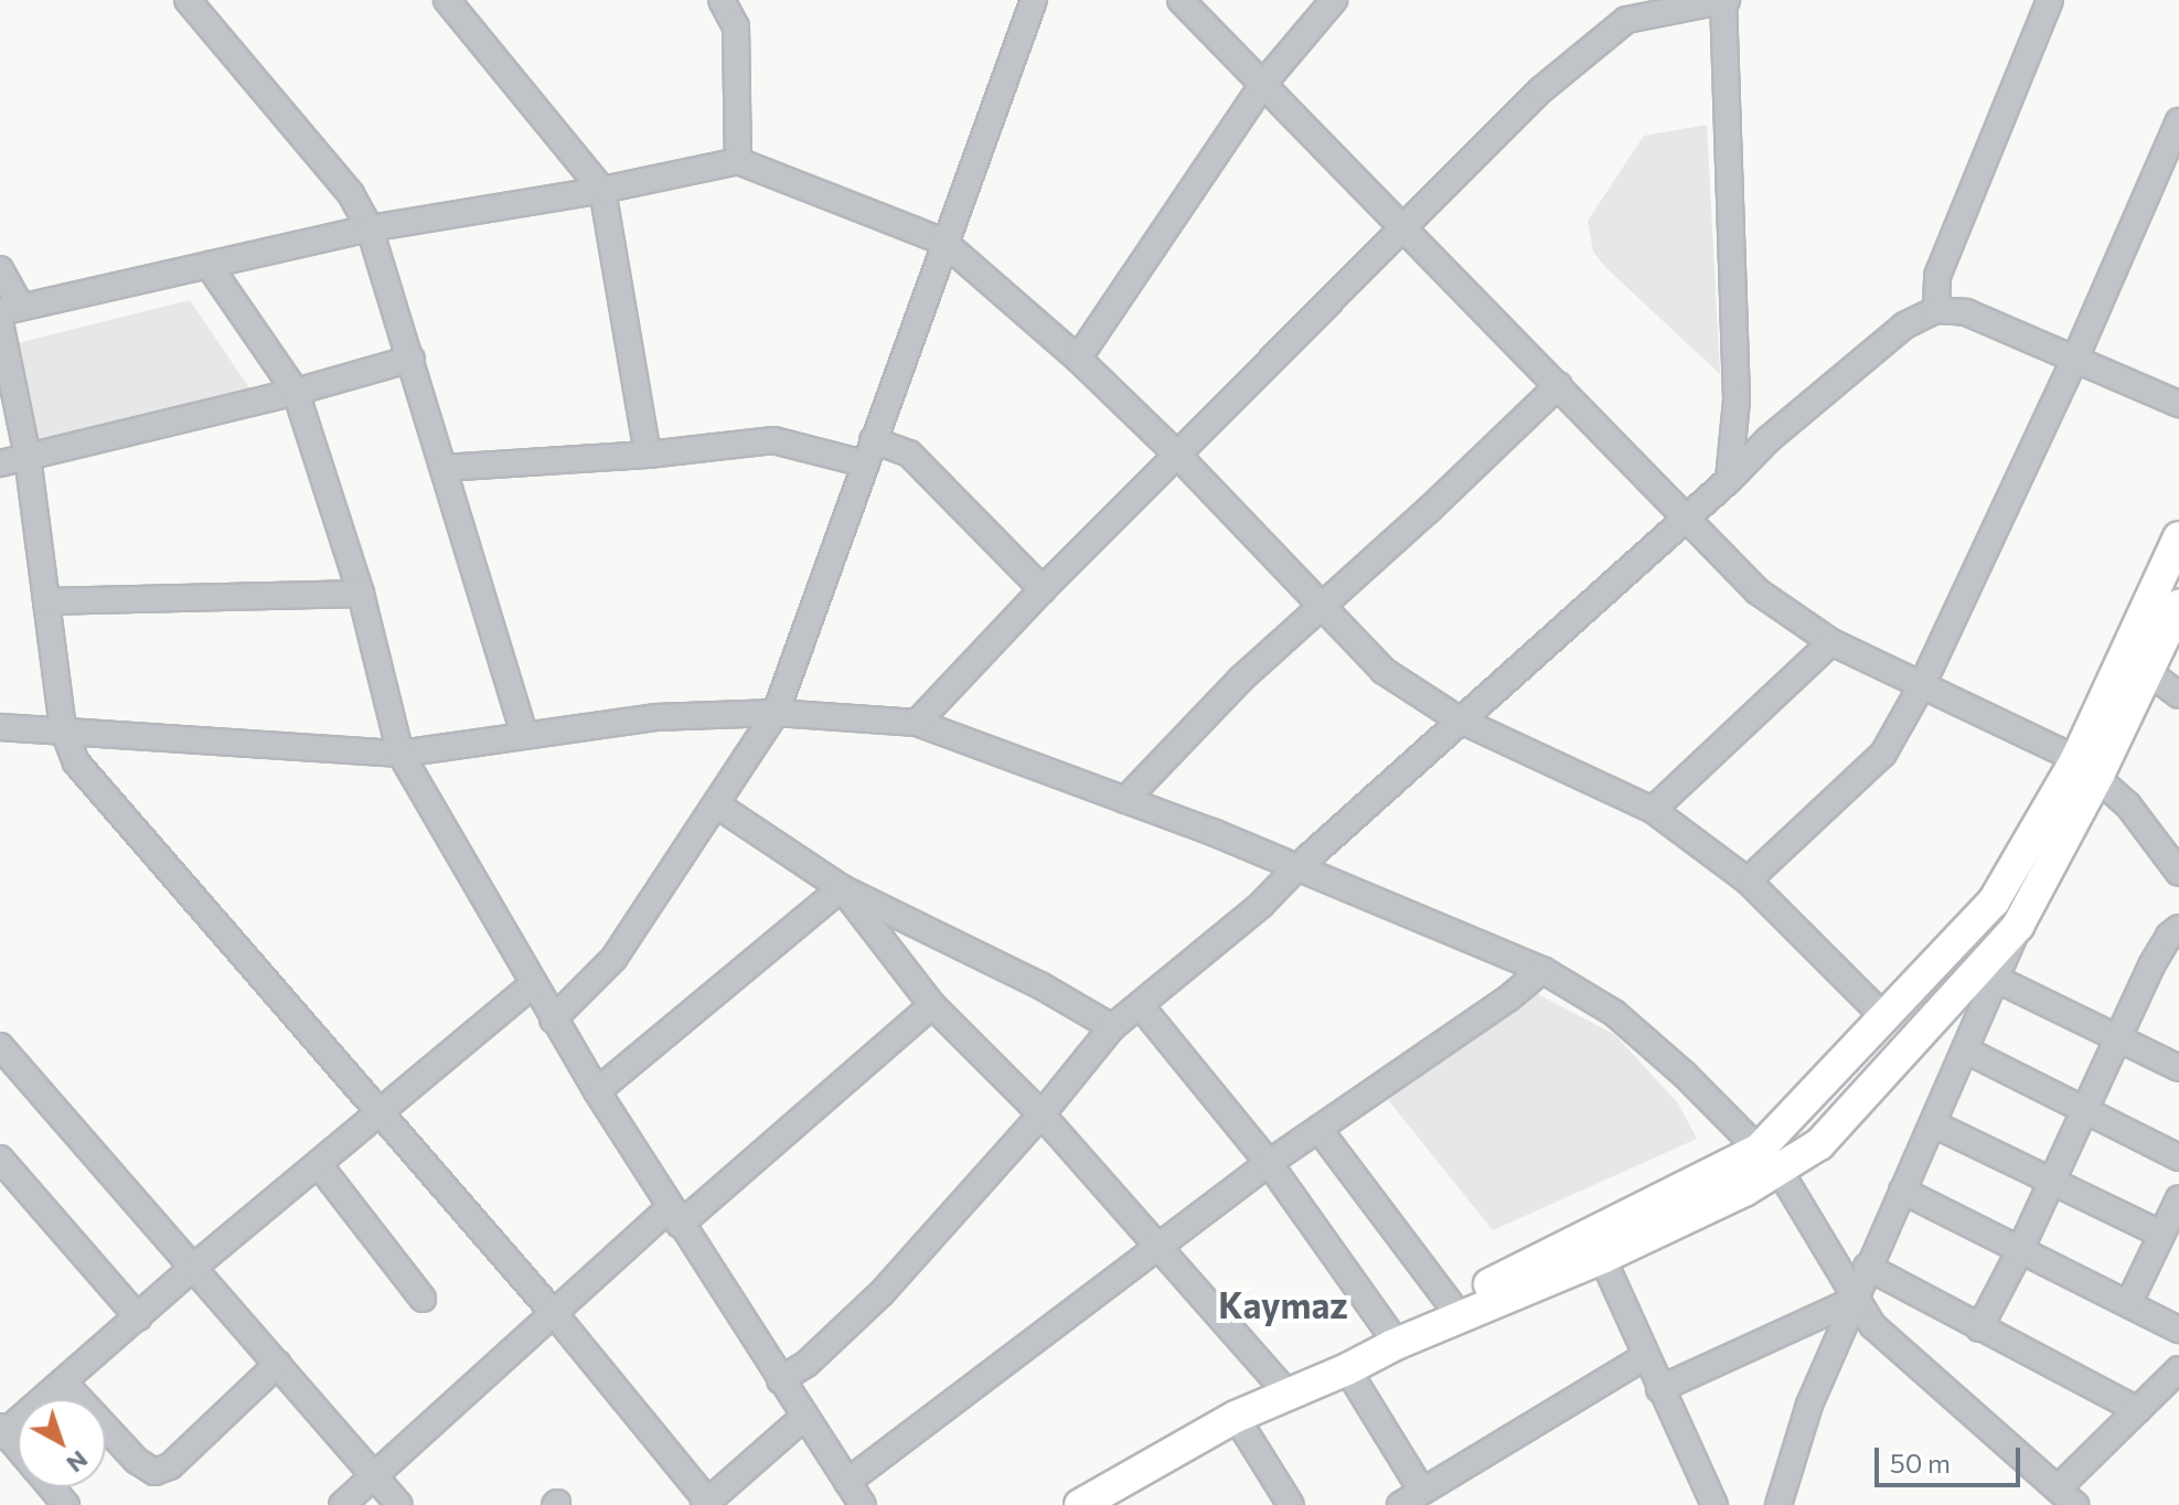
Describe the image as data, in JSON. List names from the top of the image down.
{
  "districts": ["Kaymaz"],
  "scale_bar": "50 m",
  "north": "bottom right"
}
